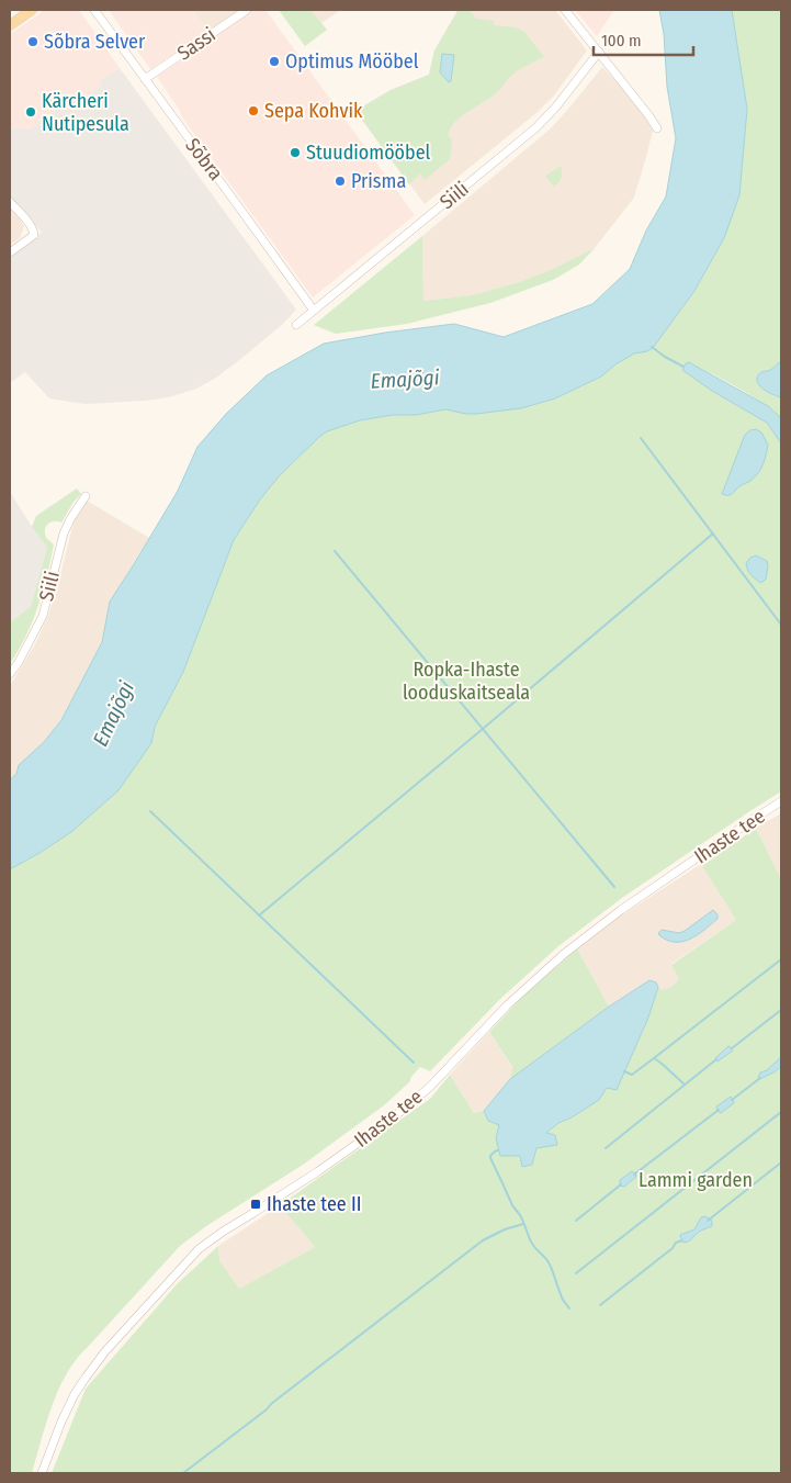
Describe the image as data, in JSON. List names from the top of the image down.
{
  "streets": {
    "street": [
      "Sassi",
      "Sõbra",
      "Siili",
      "Ihaste tee"
    ]
  },
  "crossings": [
    ["Sassi", "Sõbra"],
    ["Sõbra", "Siili"]
  ],
  "water": ["Emajõgi"],
  "parks": ["Ropka-Ihaste looduskaitseala", "Lammi garden"],
  "places": {
    "other": [
      "Sõbra Selver",
      "Optimus Mööbel",
      "Sepa Kohvik",
      "Kärcheri Nutipesula",
      "Stuudiomööbel",
      "Prisma"
    ],
    "transit": ["Ihaste tee II"]
  },
  "scale_bar": "100 m"
}
